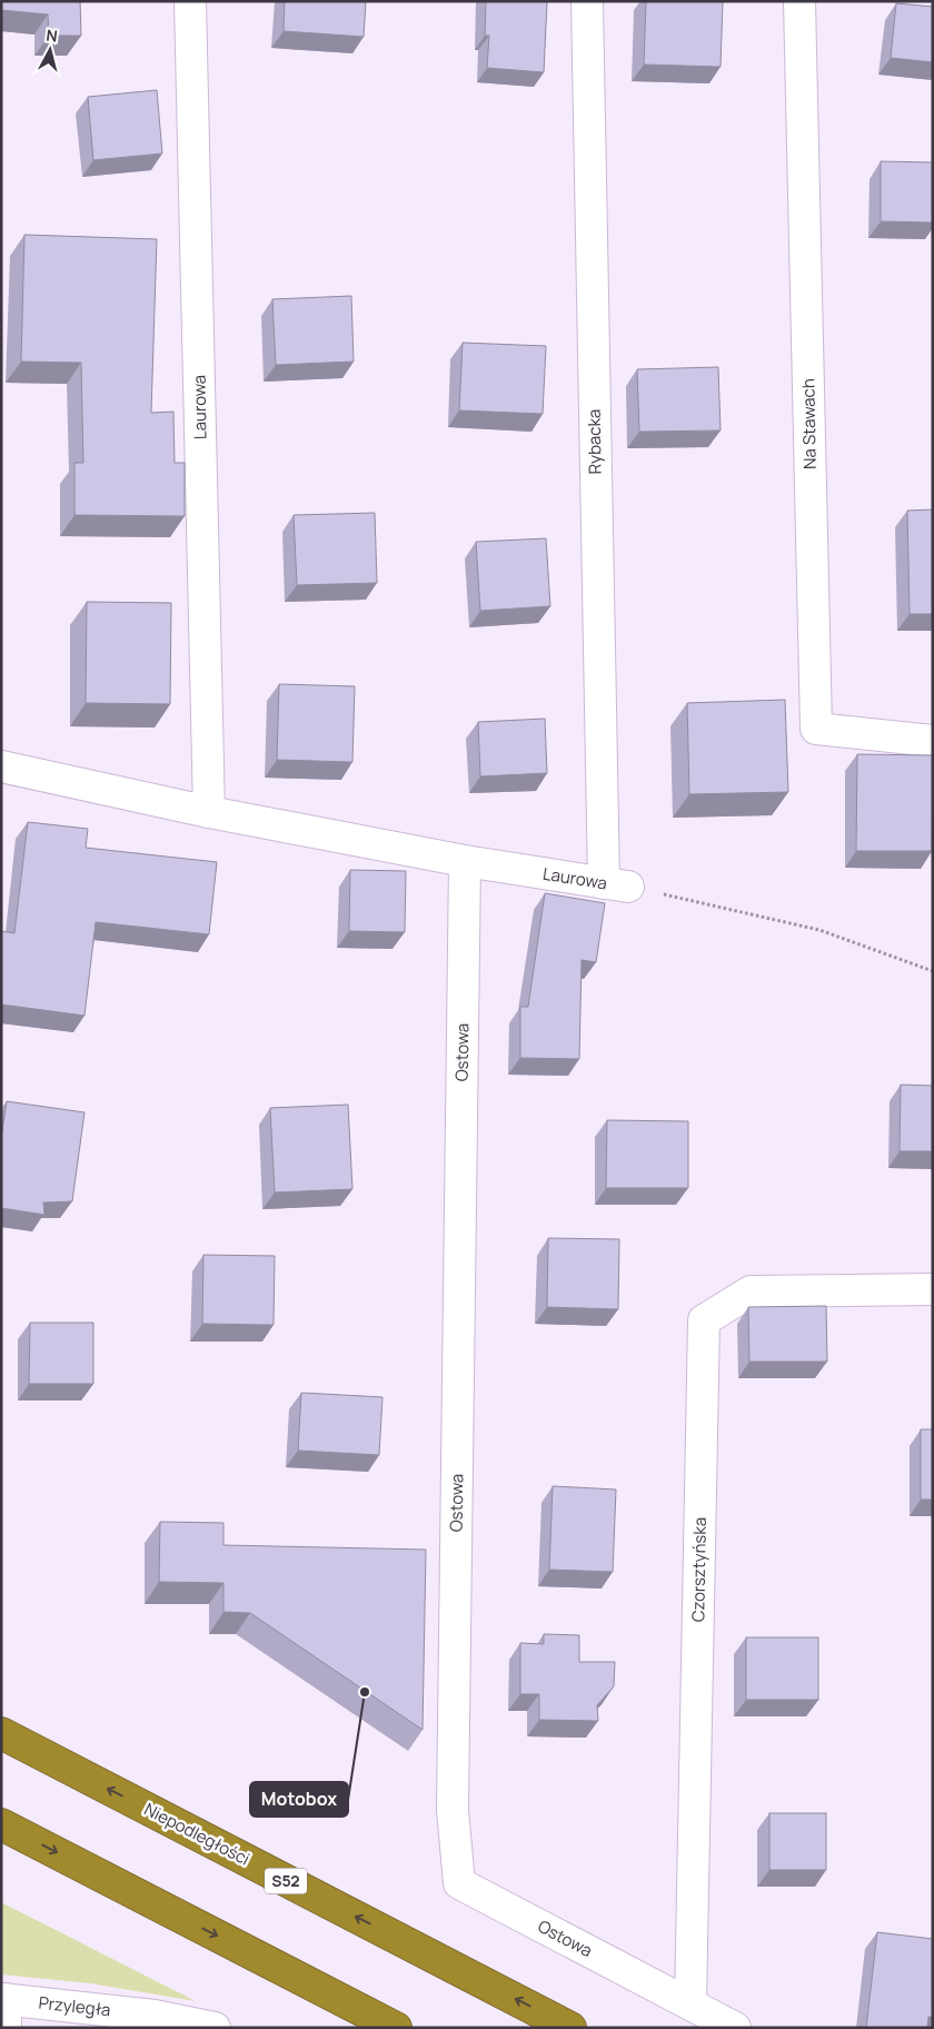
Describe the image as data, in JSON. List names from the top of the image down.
{
  "streets": {
    "highway": ["Niepodległości", "S52"],
    "street": [
      "Laurowa",
      "Na Stawach",
      "Rybacka",
      "Ostowa",
      "Czorsztyńska",
      "Przyległa"
    ]
  },
  "crossings": [
    ["Laurowa", "Rybacka"],
    ["Laurowa", "Ostowa"],
    ["Ostowa", "Czorsztyńska"]
  ],
  "places": ["Motobox"],
  "north": "top"
}
